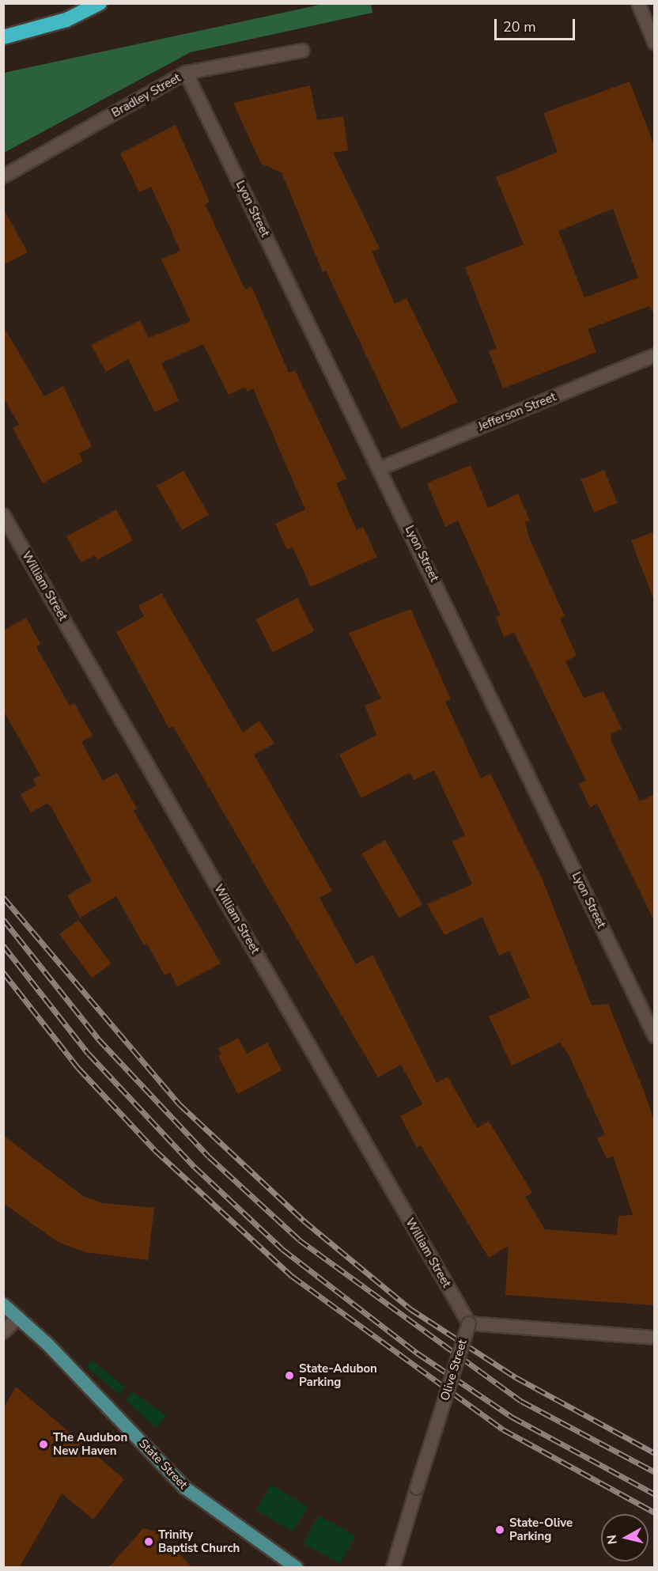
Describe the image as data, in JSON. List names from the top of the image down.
{
  "streets": {
    "main road": ["State Street"],
    "street": [
      "Bradley Street",
      "Lyon Street",
      "Jefferson Street",
      "William Street",
      "Olive Street"
    ]
  },
  "crossings": [
    ["Bradley Street", "Lyon Street"],
    ["Lyon Street", "Jefferson Street"],
    ["William Street", "Olive Street"]
  ],
  "places": [
    "State-Adubon Parking",
    "The Audubon New Haven",
    "State-Olive Parking",
    "Trinity Baptist Church"
  ],
  "scale_bar": "20 m",
  "north": "left"
}
